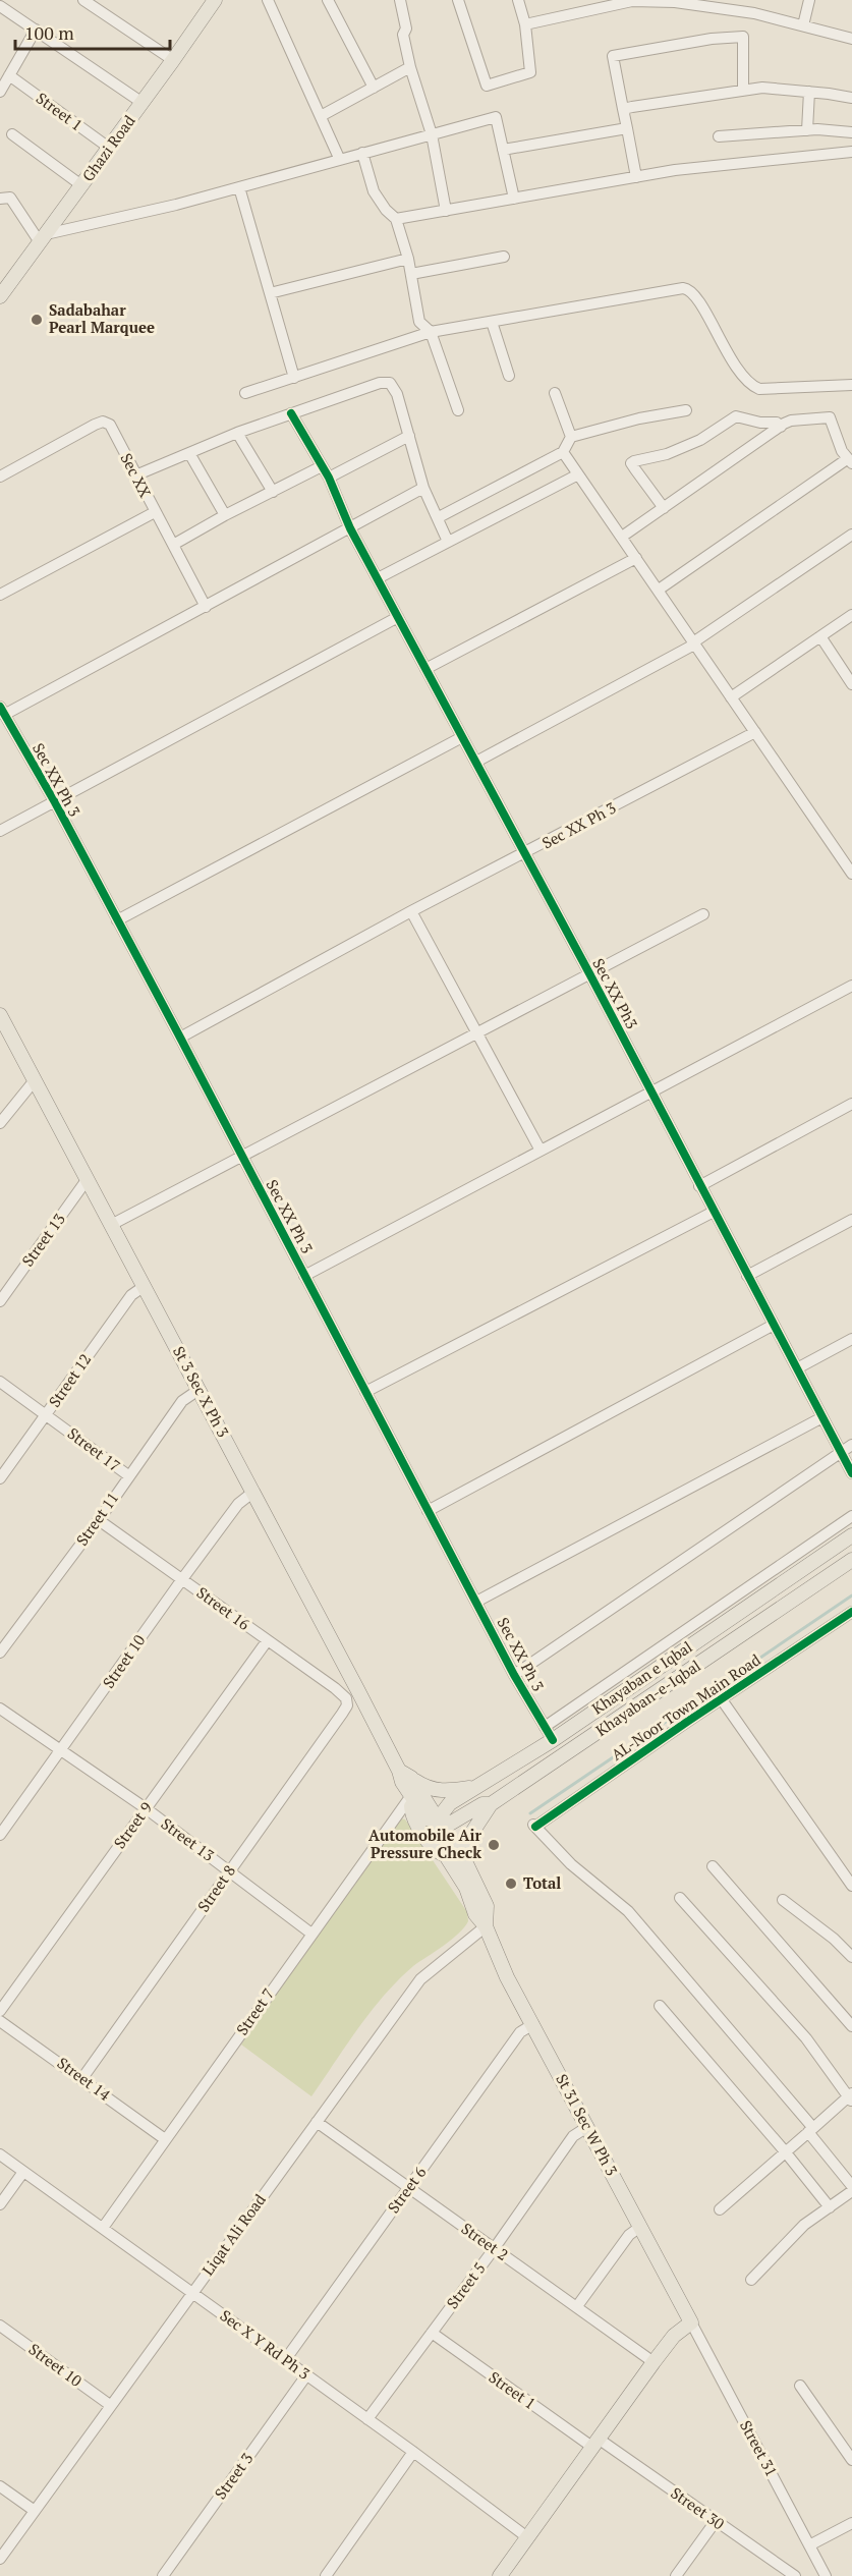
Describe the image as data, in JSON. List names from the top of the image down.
{
  "streets": {
    "main road": [
      "Ghazi Road",
      "St 3 Sec X Ph 3",
      "Khayaban e Iqbal",
      "Khayaban-e-Iqbal",
      "St 31 Sec W Ph 3"
    ],
    "street": [
      "Street 1",
      "Sec XX",
      "Sec XX Ph 3",
      "Sec XX Ph3",
      "Street 13",
      "Street 12",
      "Street 17",
      "Street 11",
      "Street 16",
      "Street 10",
      "AL-Noor Town Main Road",
      "Street 9",
      "Street 8",
      "Street 7",
      "Street 14",
      "Street 6",
      "Liqat Ali Road",
      "Street 2",
      "Street 5",
      "Sec X Y Rd Ph 3",
      "Street 31",
      "Street 3",
      "Street 30"
    ]
  },
  "crossings": [
    ["Street 1", "Ghazi Road"],
    ["Street 1", "Street 5"],
    ["Street 1", "Street 30"],
    ["Sec XX Ph 3", "Sec XX Ph3"],
    ["Sec XX Ph 3", "Khayaban e Iqbal"],
    ["Street 13", "St 3 Sec X Ph 3"],
    ["Street 13", "Street 10"],
    ["Street 13", "Street 9"],
    ["Street 13", "Street 8"],
    ["Street 13", "Street 7"],
    ["Street 12", "St 3 Sec X Ph 3"],
    ["Street 12", "Street 17"],
    ["St 3 Sec X Ph 3", "Street 11"],
    ["St 3 Sec X Ph 3", "Street 16"],
    ["St 3 Sec X Ph 3", "Street 10"],
    ["St 3 Sec X Ph 3", "Khayaban e Iqbal"],
    ["St 3 Sec X Ph 3", "Khayaban-e-Iqbal"],
    ["St 3 Sec X Ph 3", "Street 8"],
    ["St 3 Sec X Ph 3", "Street 7"],
    ["St 3 Sec X Ph 3", "St 31 Sec W Ph 3"],
    ["Street 17", "Street 11"],
    ["Street 11", "Street 16"],
    ["Street 16", "Street 10"],
    ["Street 16", "Street 9"],
    ["Street 16", "Street 8"],
    ["Street 10", "Liqat Ali Road"],
    ["Khayaban e Iqbal", "Khayaban-e-Iqbal"],
    ["Khayaban e Iqbal", "St 31 Sec W Ph 3"],
    ["Khayaban-e-Iqbal", "St 31 Sec W Ph 3"],
    ["Street 8", "Street 14"],
    ["Street 7", "Street 14"],
    ["Street 7", "Sec X Y Rd Ph 3"],
    ["St 31 Sec W Ph 3", "Street 6"],
    ["St 31 Sec W Ph 3", "Liqat Ali Road"],
    ["St 31 Sec W Ph 3", "Street 5"],
    ["St 31 Sec W Ph 3", "Street 31"],
    ["Street 6", "Street 2"],
    ["Street 6", "Sec X Y Rd Ph 3"],
    ["Liqat Ali Road", "Street 2"],
    ["Liqat Ali Road", "Sec X Y Rd Ph 3"],
    ["Street 2", "Street 5"],
    ["Street 5", "Sec X Y Rd Ph 3"],
    ["Sec X Y Rd Ph 3", "Street 3"]
  ],
  "places": ["Sadabahar Pearl Marquee", "Automobile Air Pressure Check", "Total"],
  "scale_bar": "100 m"
}
